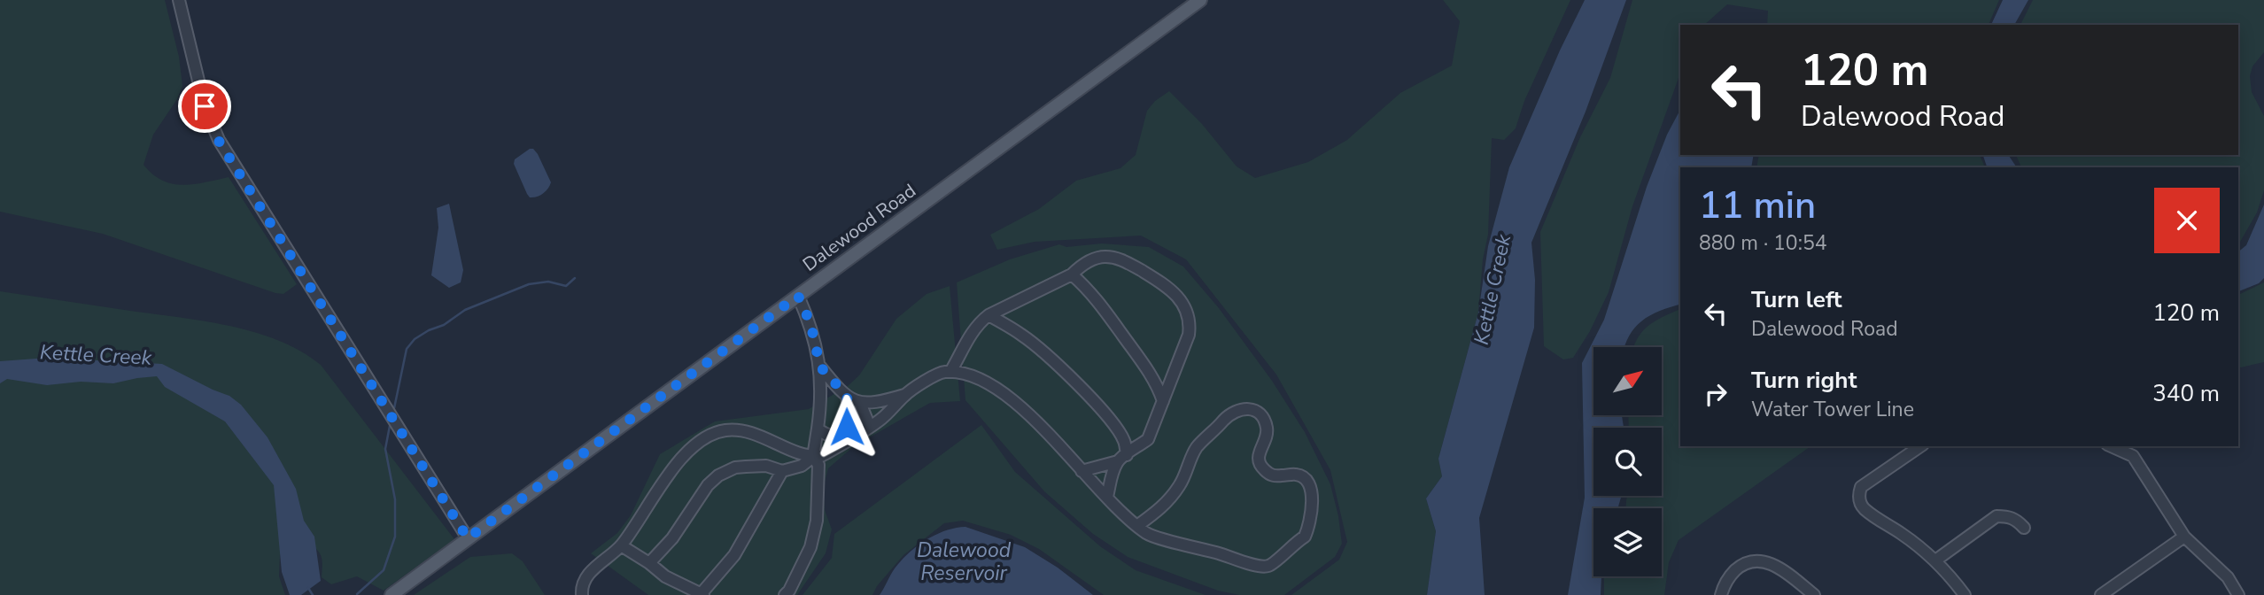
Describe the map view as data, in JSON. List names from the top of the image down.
{
  "streets": {
    "main road": ["Dalewood Road"]
  },
  "water": ["Kettle Creek", "Dalewood Reservoir"],
  "north": "top right",
  "page": {
    "turn": ["120 m", "Dalewood Road"],
    "heading": ["11 min", "880 m · 10:54"],
    "list": [
      {
        "name": "Turn left",
        "note": "Dalewood Road",
        "value": "120 m"
      },
      {
        "name": "Turn right",
        "note": "Water Tower Line",
        "value": "340 m"
      }
    ]
  }
}
